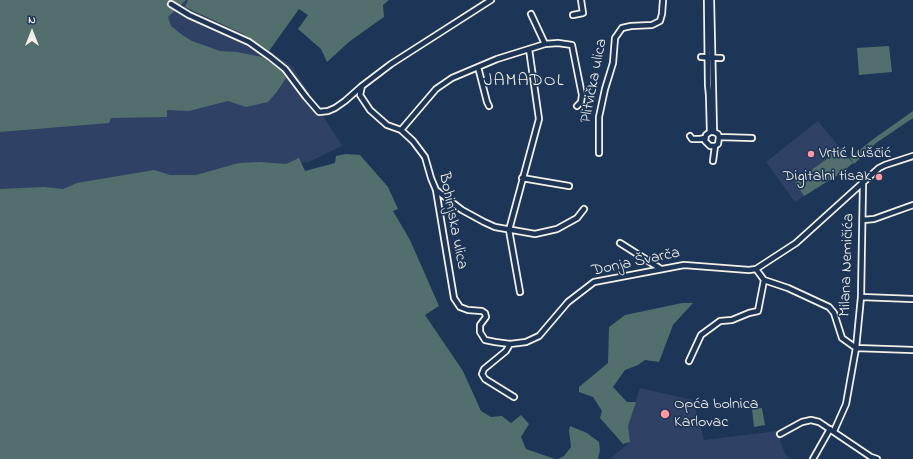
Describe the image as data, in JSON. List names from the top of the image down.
{
  "streets": {
    "street": [
      "Plitvička ulica",
      "Bohinjska ulica",
      "Donja Švarča",
      "Milana Nemičića"
    ]
  },
  "crossings": [
    ["Bohinjska ulica", "Donja Švarča"]
  ],
  "districts": ["JAMADOL"],
  "places": ["Vrtić Luščić", "Digitalni tisak", "Opća bolnica Karlovac"],
  "north": "top"
}
